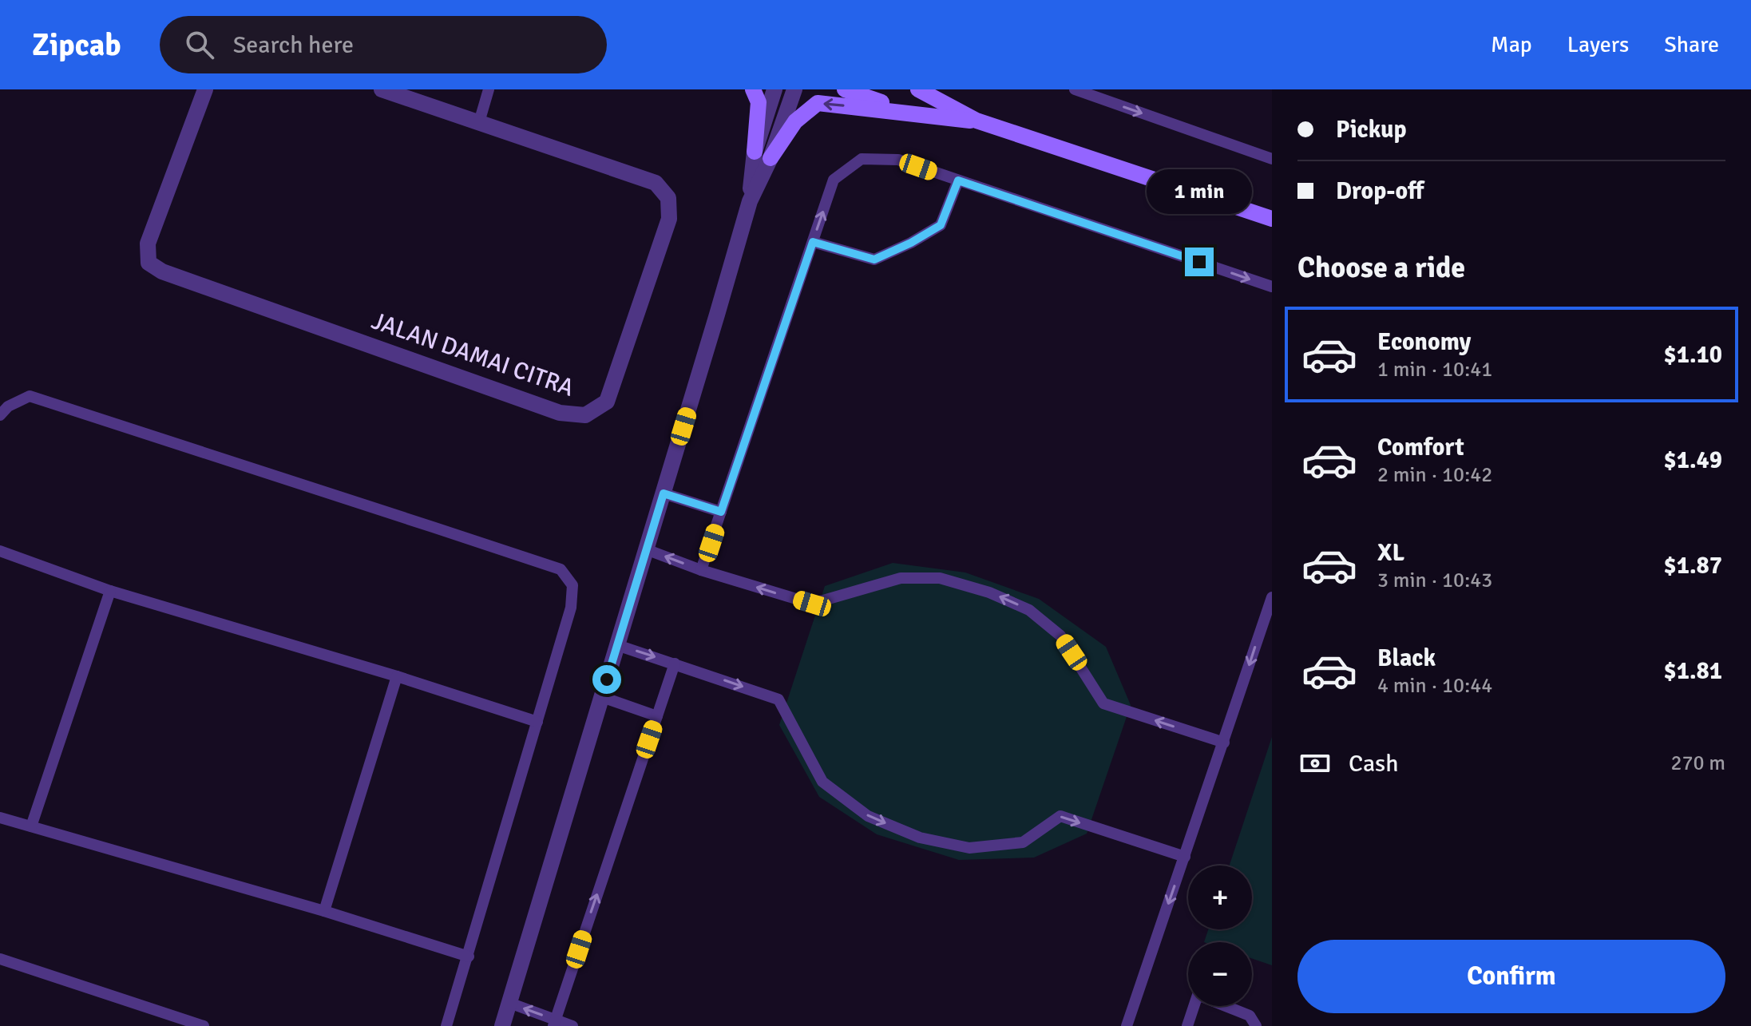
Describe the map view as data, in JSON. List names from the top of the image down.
{
  "streets": {
    "street": ["JALAN DAMAI CITRA"]
  },
  "page": {
    "header": "Zipcab",
    "search": "Search here",
    "nav": ["Map", "Layers", "Share"],
    "banner": ["Pickup", "Drop-off"],
    "bubble": "1 min",
    "heading": "Choose a ride",
    "list": [
      {
        "name": "Economy",
        "note": "1 min · 10:41",
        "value": "$1.10"
      },
      {
        "name": "Comfort",
        "note": "2 min · 10:42",
        "value": "$1.49"
      },
      {
        "name": "XL",
        "note": "3 min · 10:43",
        "value": "$1.87"
      },
      {
        "name": "Black",
        "note": "4 min · 10:44",
        "value": "$1.81"
      }
    ],
    "pay": ["Cash", "270 m"],
    "map_buttons": ["+", "−"],
    "buttons": "Confirm"
  }
}
